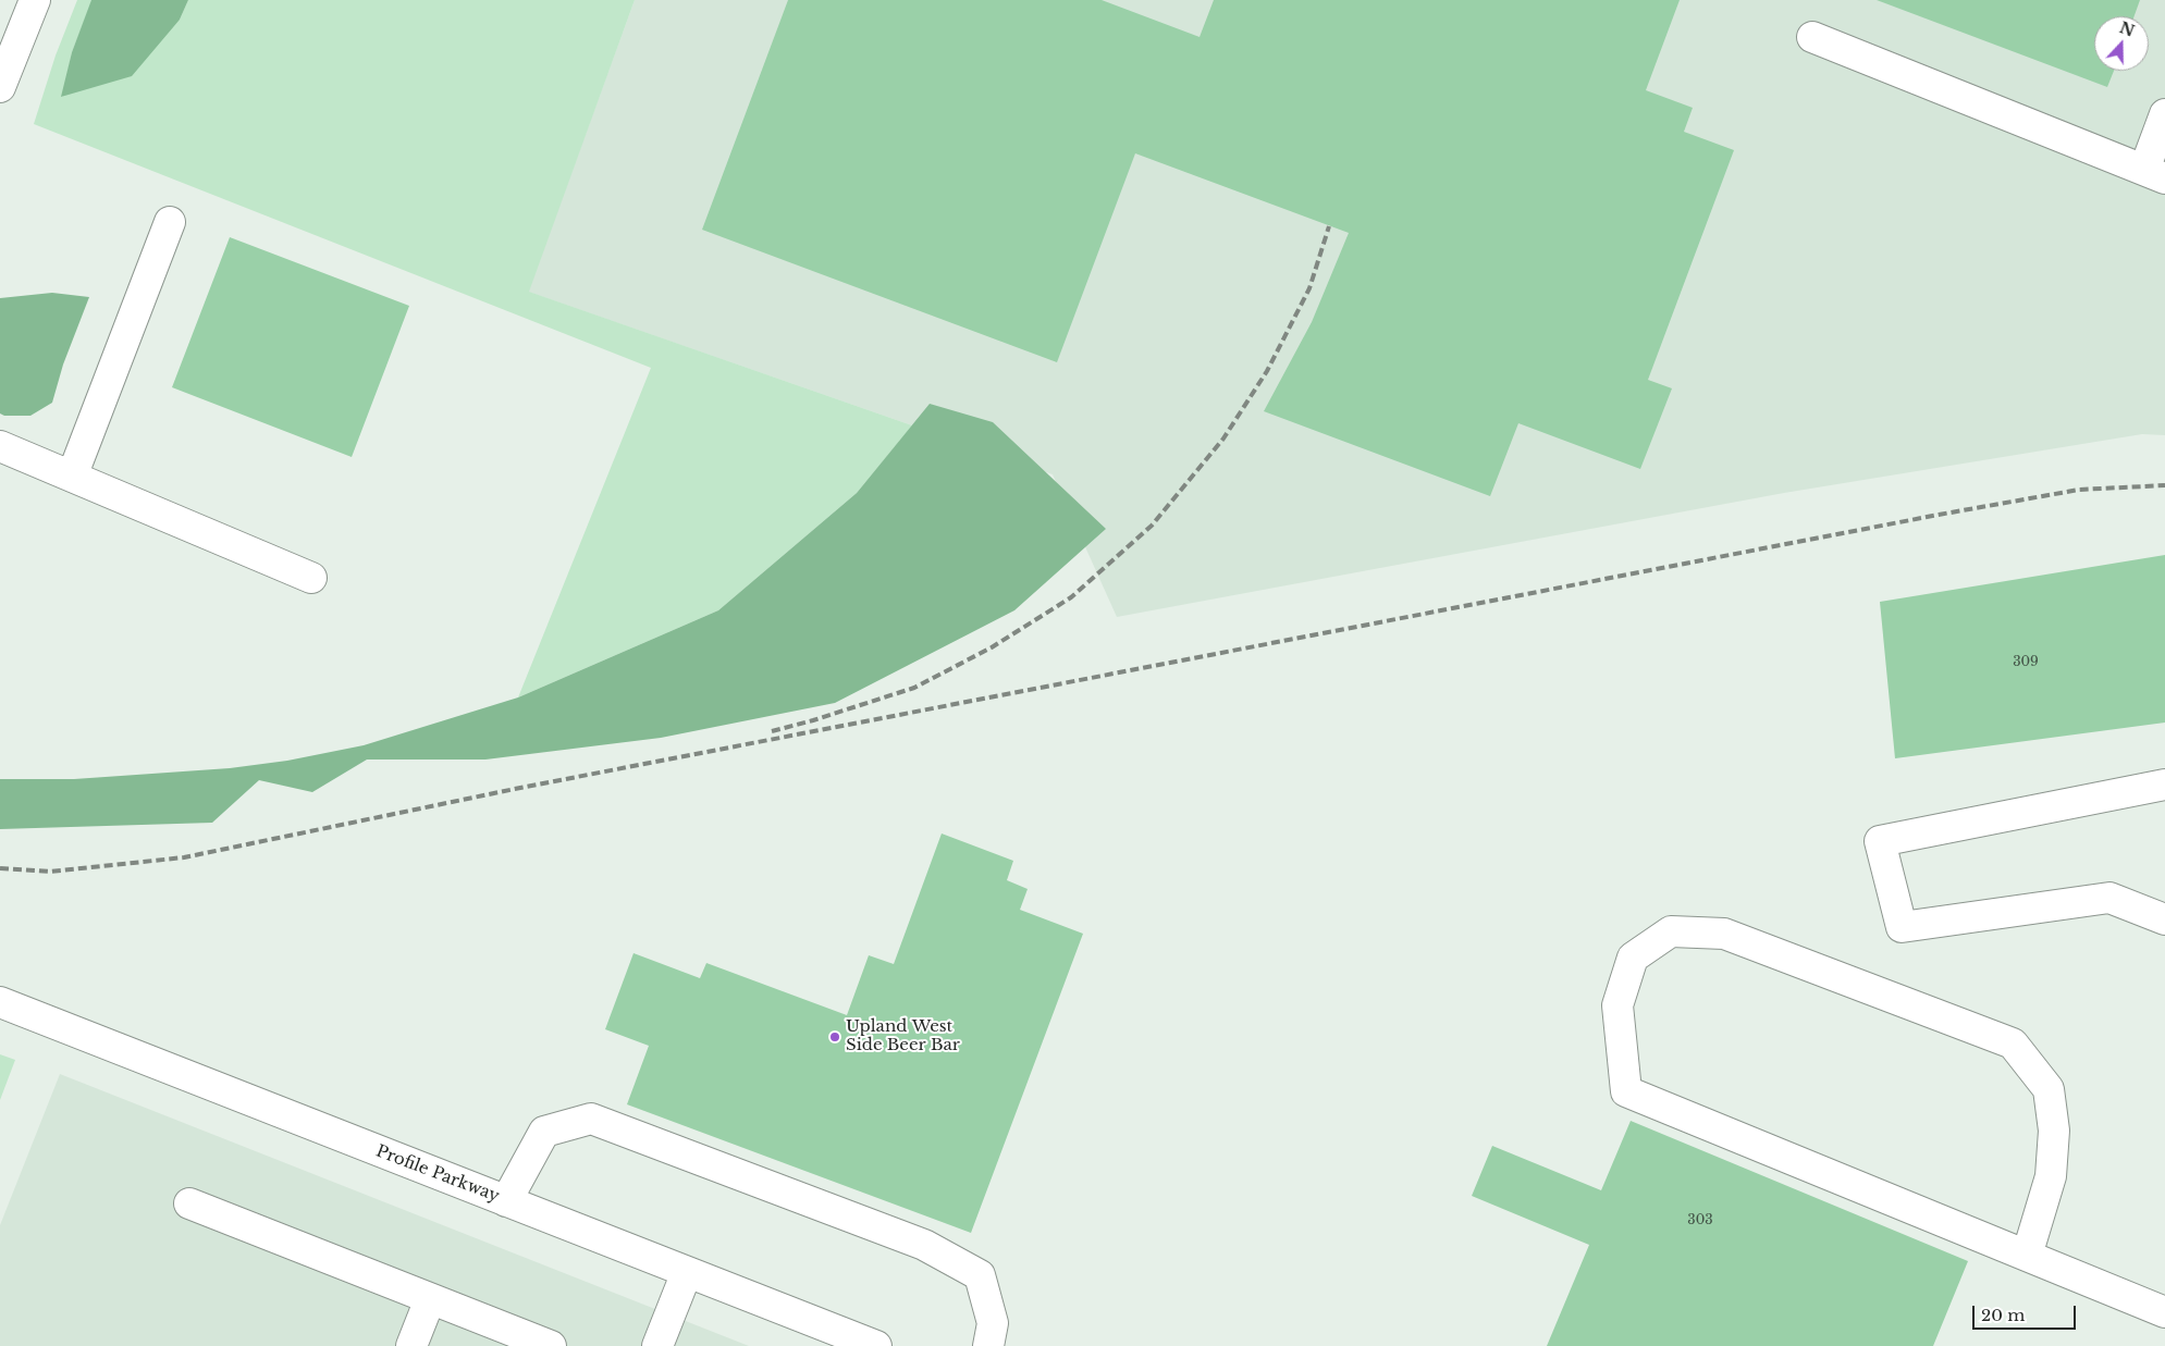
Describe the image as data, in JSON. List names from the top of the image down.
{
  "streets": {
    "street": ["Profile Parkway"]
  },
  "places": ["Upland West Side Beer Bar"],
  "house_numbers": ["309", "303"],
  "scale_bar": "20 m",
  "north": "top"
}
